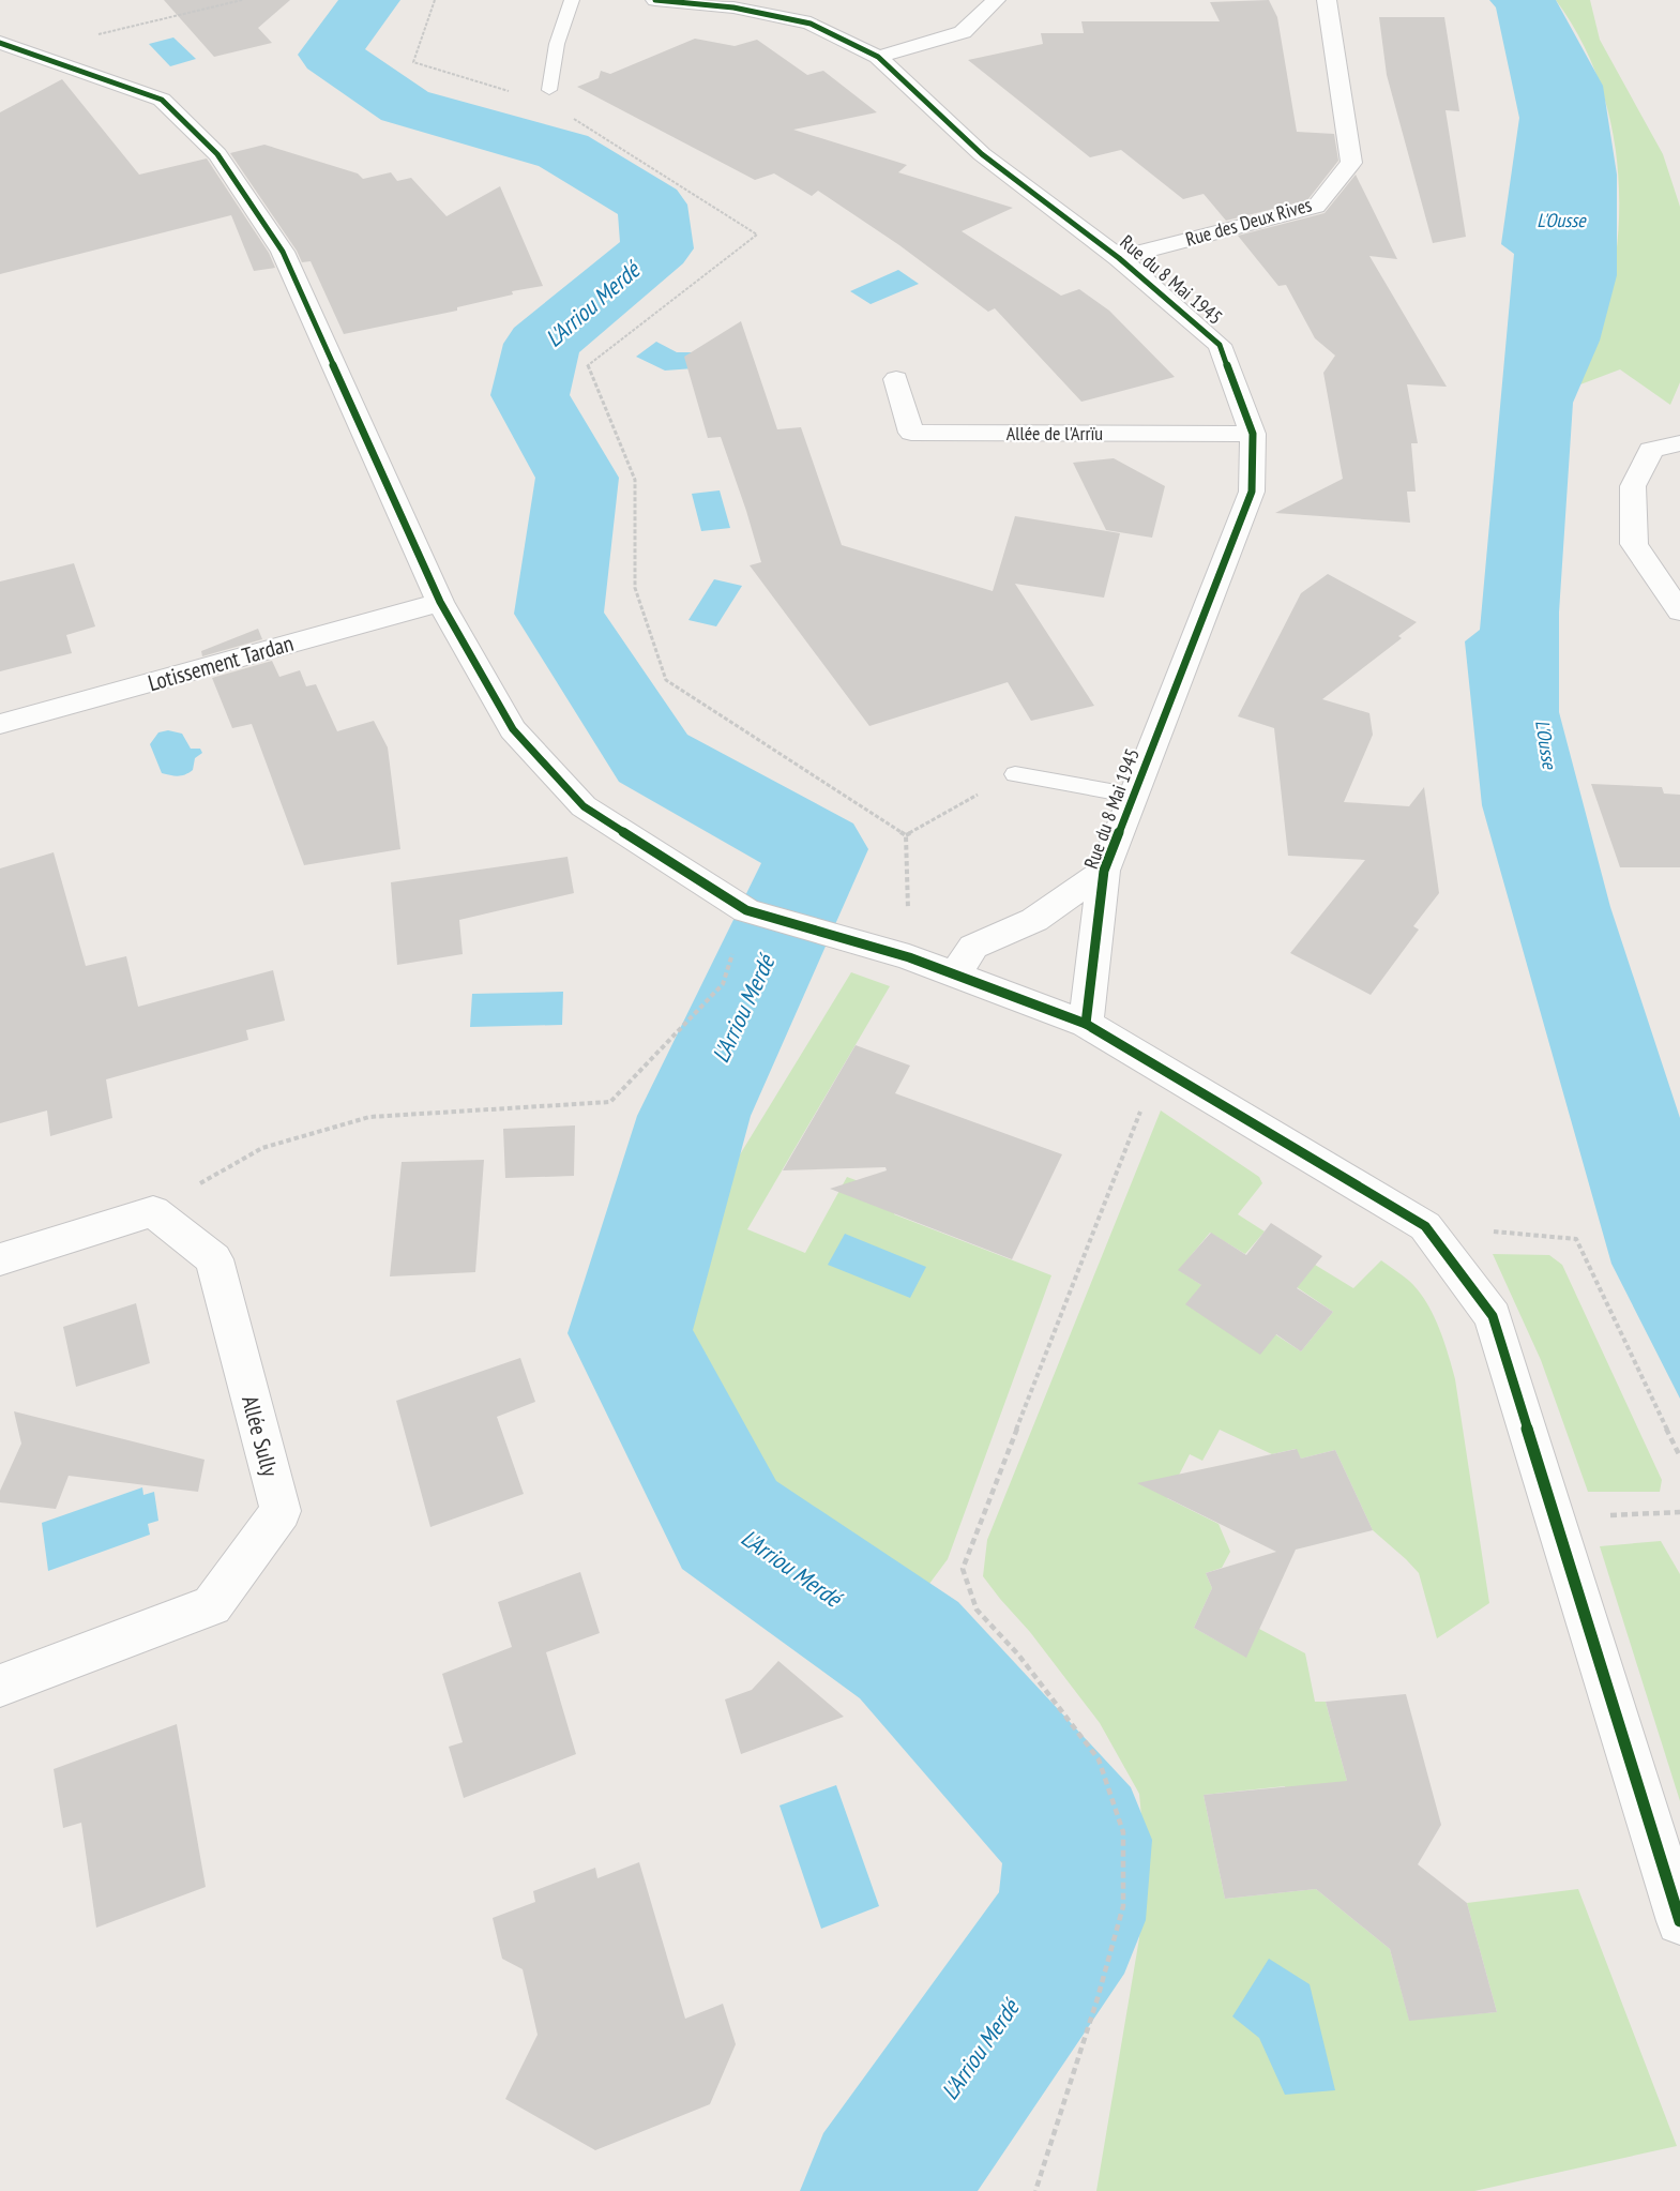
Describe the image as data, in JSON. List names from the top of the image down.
{
  "streets": {
    "street": [
      "Rue des Deux Rives",
      "Rue du 8 Mai 1945",
      "Allée de l'Arrïu",
      "Lotissement Tardan",
      "Allée Sully"
    ]
  },
  "crossings": [
    ["Rue des Deux Rives", "Rue du 8 Mai 1945"],
    ["Rue du 8 Mai 1945", "Allée de l'Arrïu"]
  ],
  "water": ["L'Ousse", "L'Arriou Merdé"]
}
